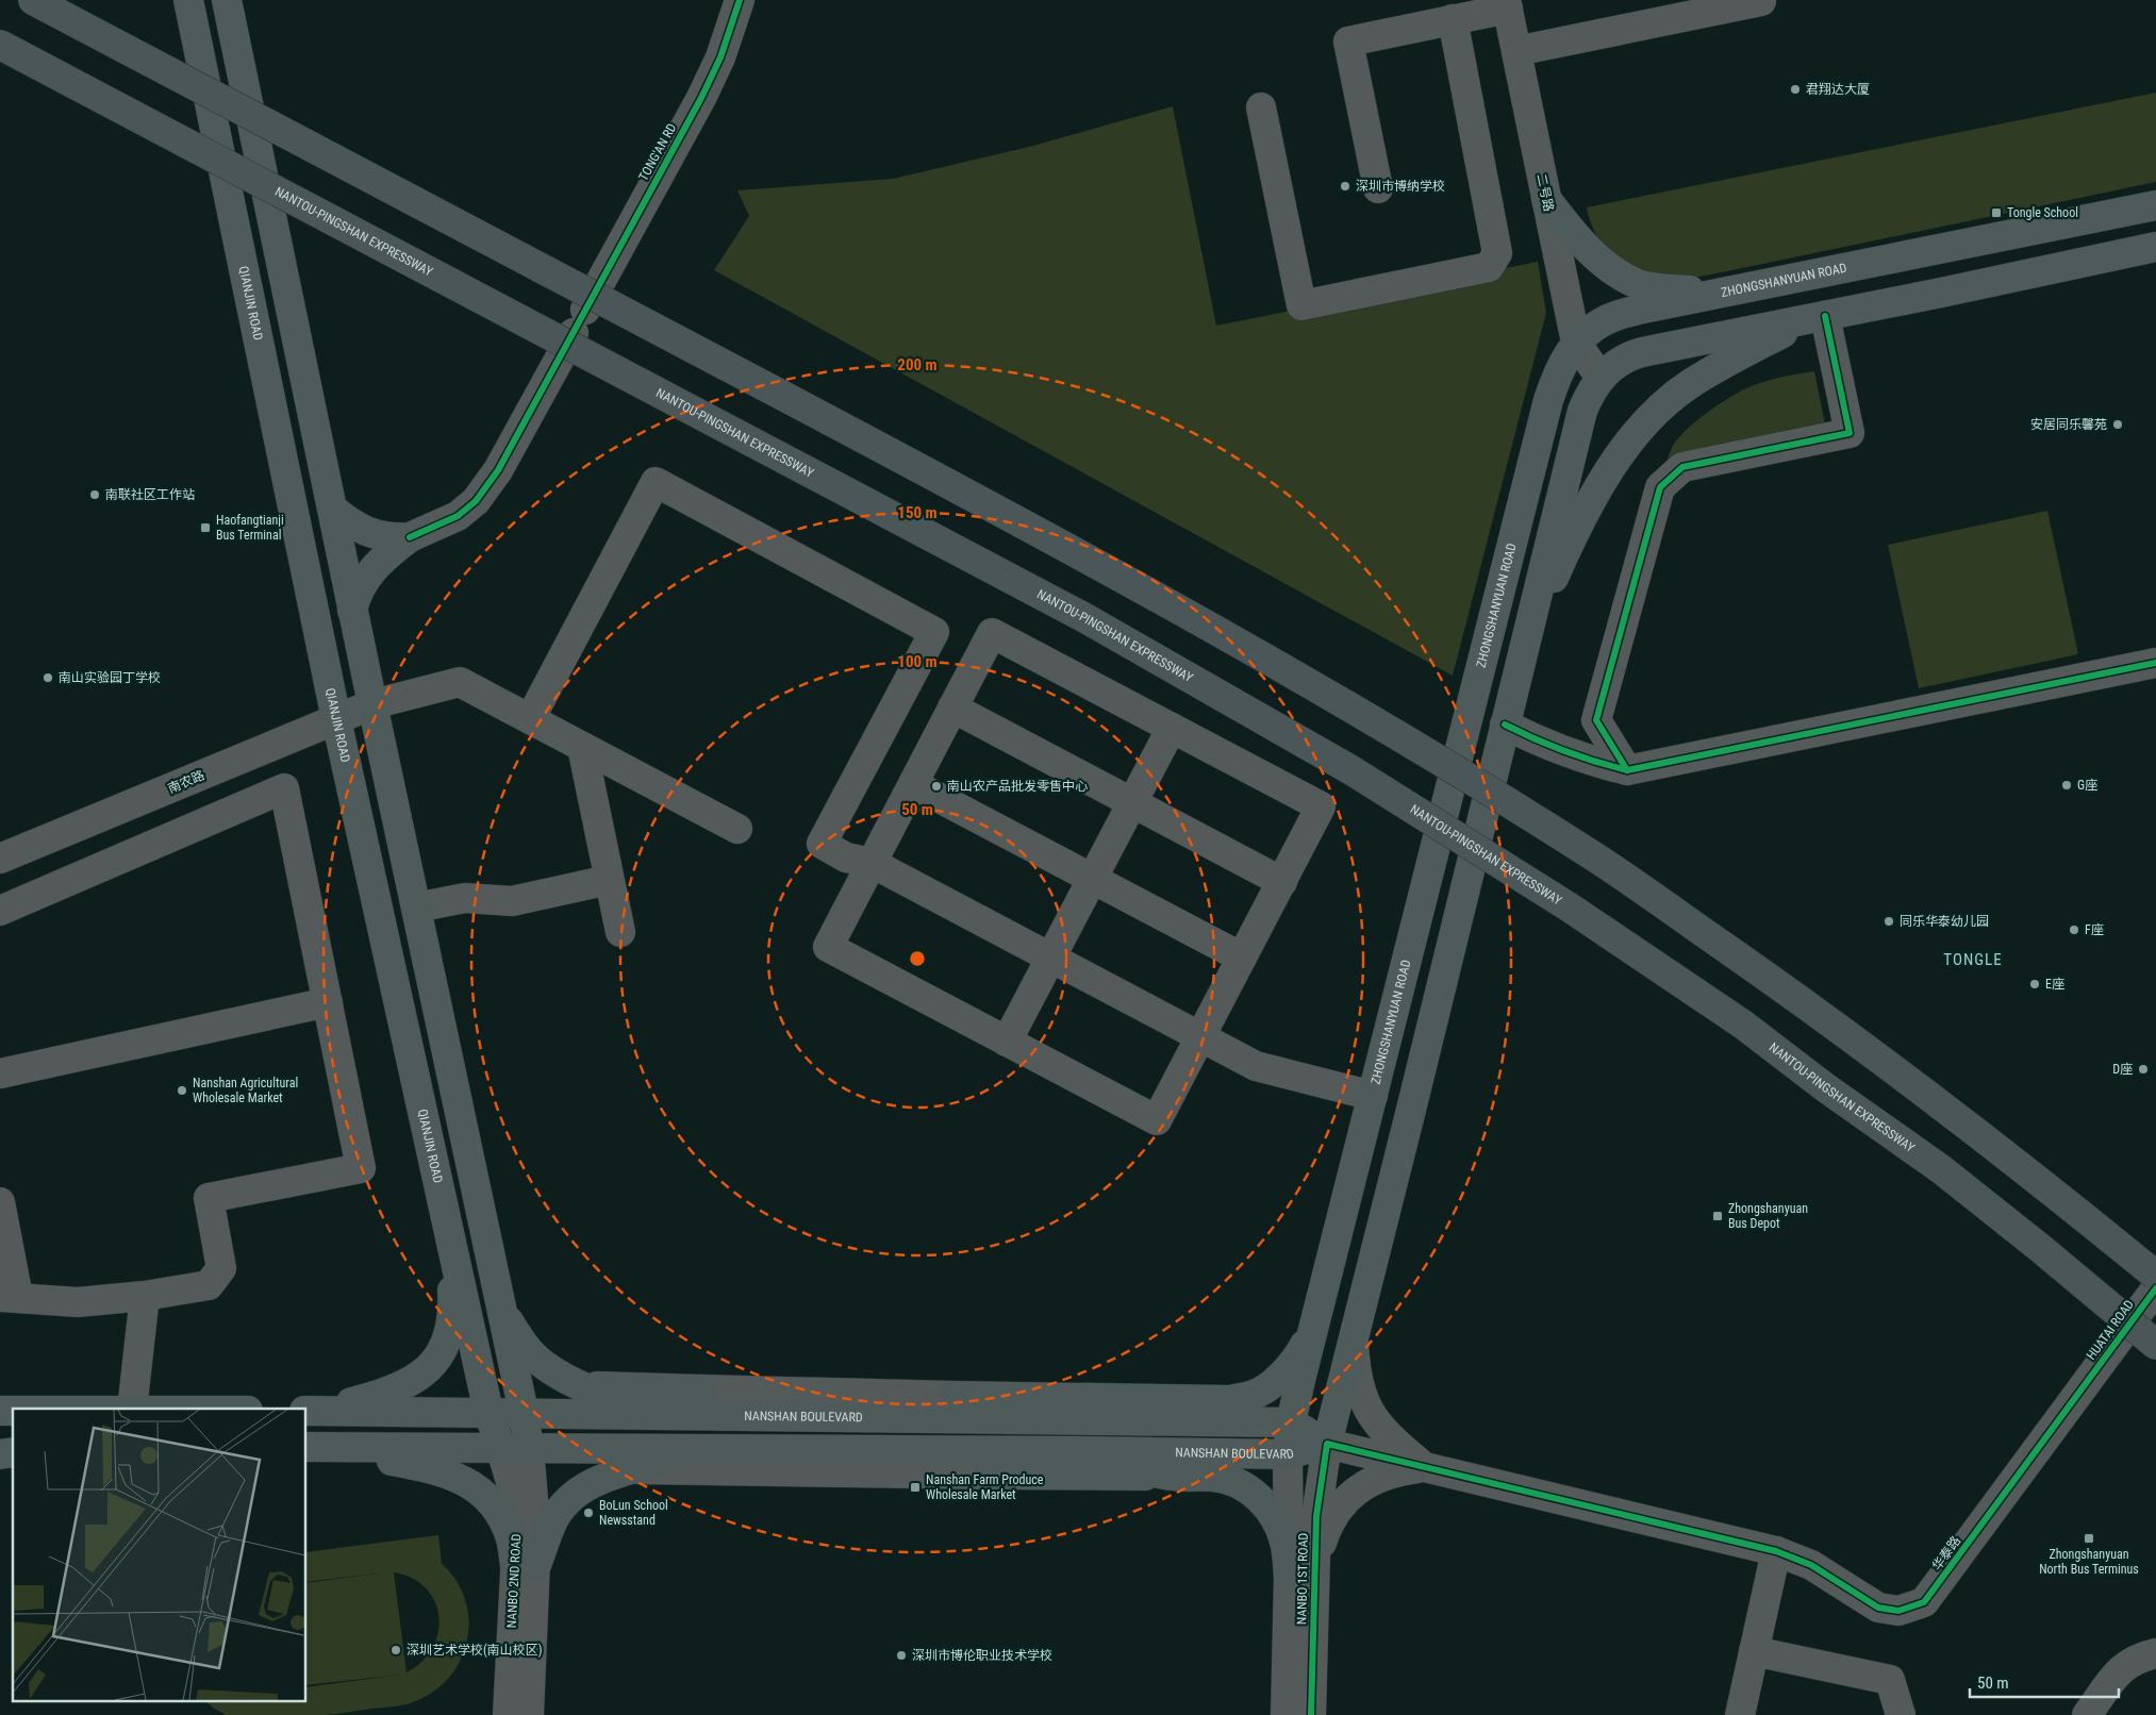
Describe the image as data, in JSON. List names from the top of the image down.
{
  "streets": {
    "highway": ["NANTOU-PINGSHAN EXPRESSWAY"],
    "main road": ["ZHONGSHANYUAN ROAD", "QIANJIN ROAD", "NANSHAN BOULEVARD"],
    "street": [
      "TONG'AN RD",
      "二号路",
      "南农路",
      "华泰路",
      "NANBO 1ST ROAD",
      "NANBO 2ND ROAD"
    ],
    "cycle path": ["HUATAI ROAD"]
  },
  "crossings": [
    ["二号路", "ZHONGSHANYUAN ROAD"],
    ["ZHONGSHANYUAN ROAD", "NANSHAN BOULEVARD"],
    ["ZHONGSHANYUAN ROAD", "NANBO 1ST ROAD"],
    ["QIANJIN ROAD", "南农路"],
    ["QIANJIN ROAD", "NANSHAN BOULEVARD"],
    ["QIANJIN ROAD", "NANBO 2ND ROAD"],
    ["NANSHAN BOULEVARD", "华泰路"],
    ["NANSHAN BOULEVARD", "NANBO 1ST ROAD"],
    ["NANSHAN BOULEVARD", "NANBO 2ND ROAD"],
    ["华泰路", "NANBO 1ST ROAD"]
  ],
  "districts": ["TONGLE"],
  "places": {
    "other": [
      "君翔达大厦",
      "深圳市博纳学校",
      "安居同乐馨苑",
      "南联社区工作站",
      "南山实验园丁学校",
      "G座",
      "南山农产品批发零售中心",
      "同乐华泰幼儿园",
      "F座",
      "E座",
      "D座",
      "Nanshan Agricultural Wholesale Market",
      "BoLun School Newsstand",
      "深圳艺术学校(南山校区)",
      "深圳市博伦职业技术学校"
    ],
    "transit": [
      "Tongle School",
      "Haofangtianji Bus Terminal",
      "Zhongshanyuan Bus Depot",
      "Nanshan Farm Produce Wholesale Market",
      "Zhongshanyuan North Bus Terminus"
    ]
  },
  "scale_bar": "50 m",
  "rings": [
    "200 m",
    "150 m",
    "100 m",
    "50 m"
  ]
}
